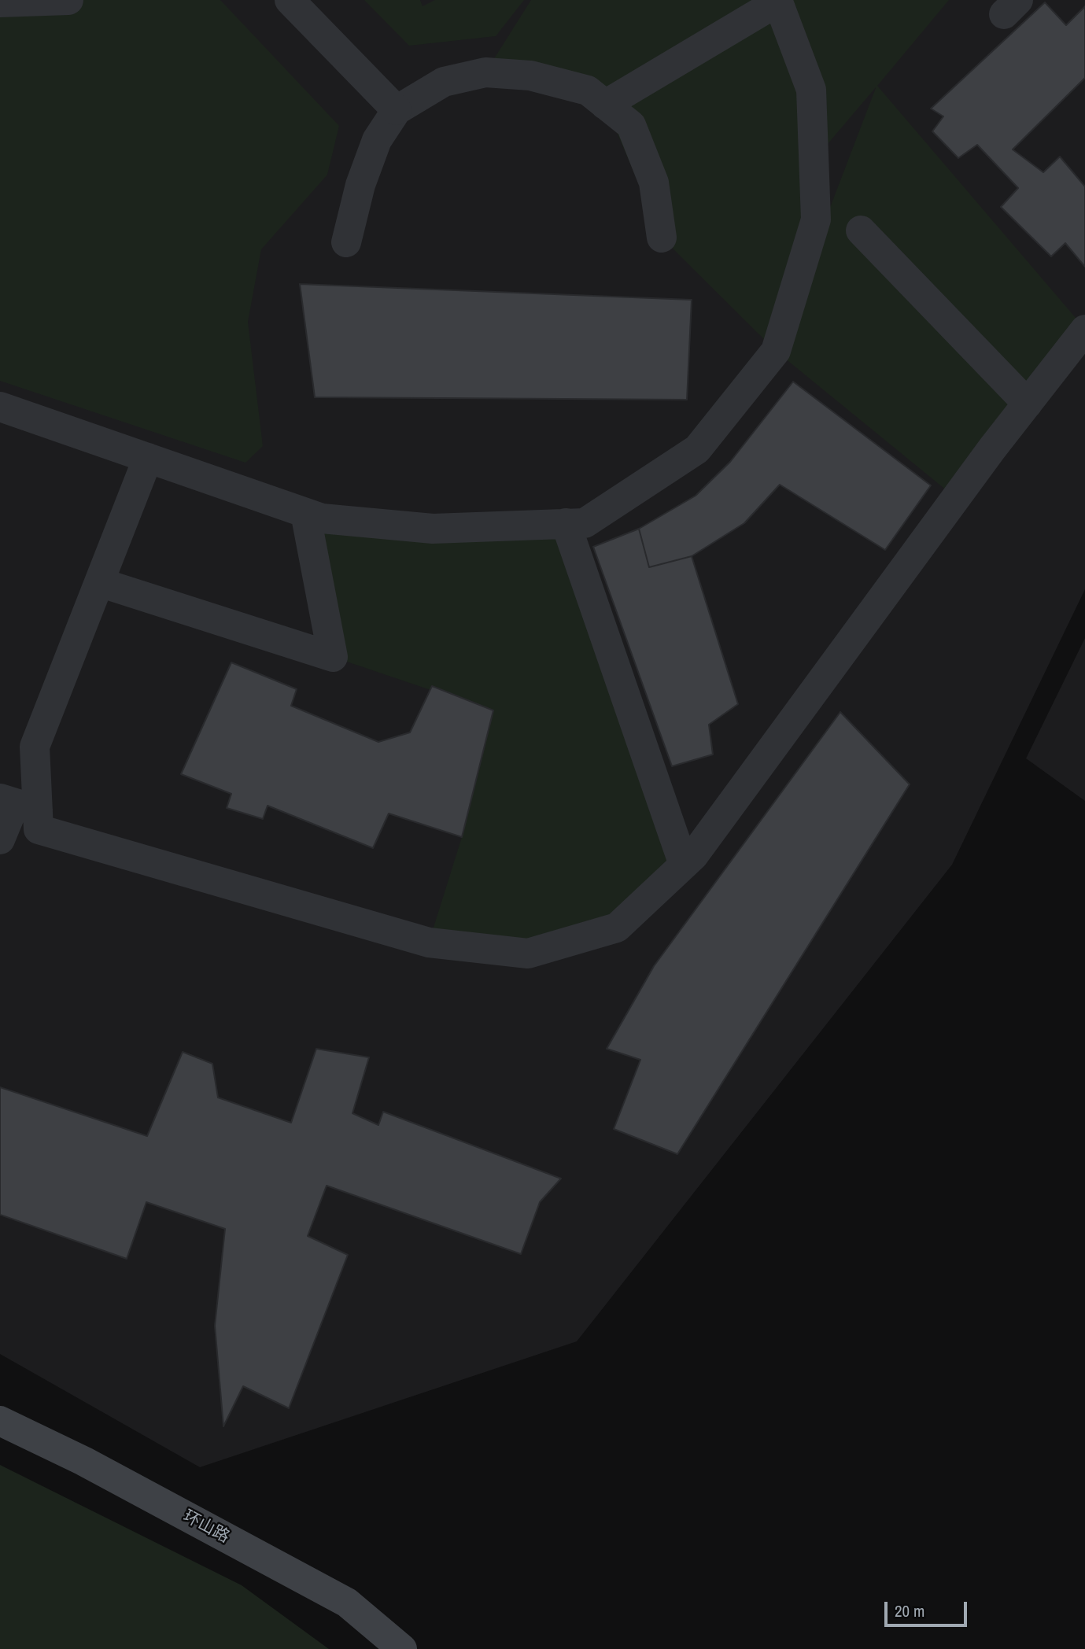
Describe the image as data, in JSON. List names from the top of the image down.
{
  "streets": {
    "main road": ["环山路"]
  },
  "scale_bar": "20 m"
}
